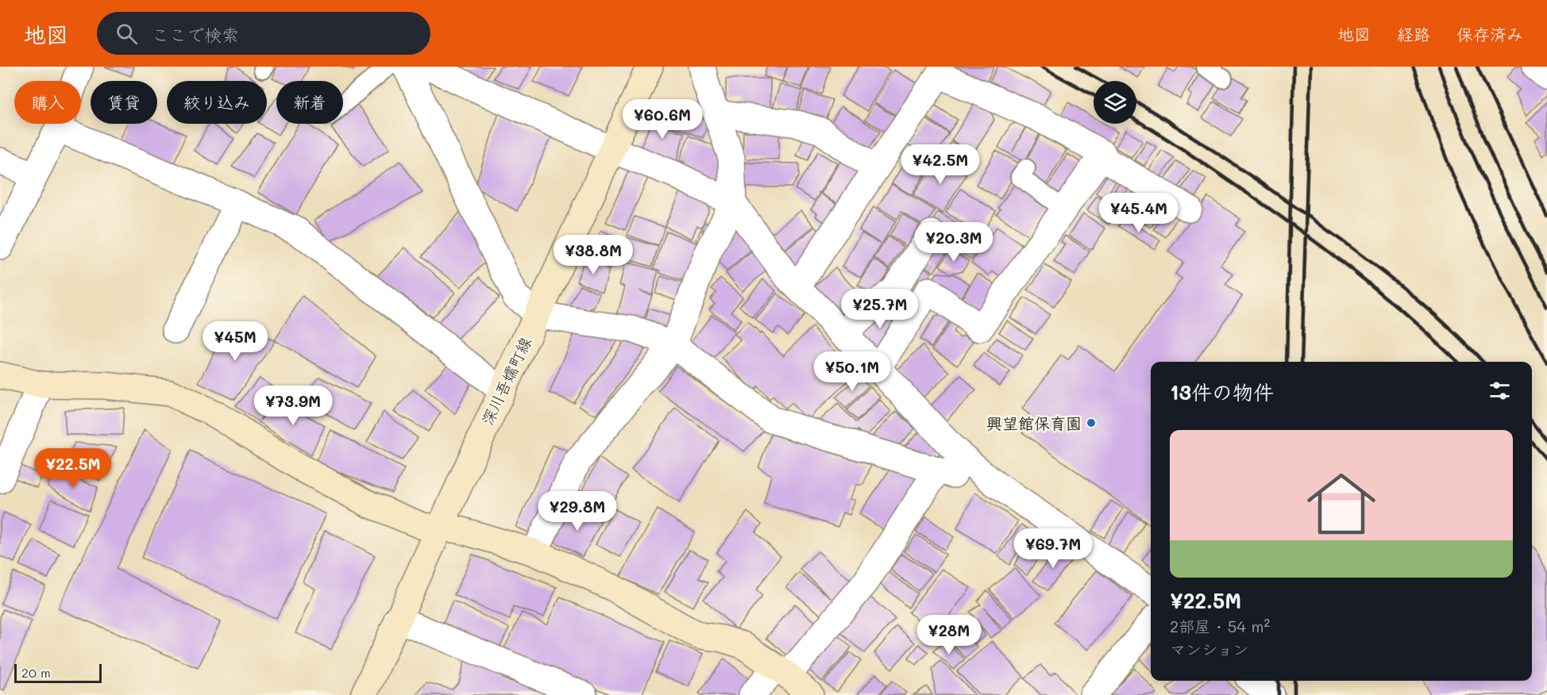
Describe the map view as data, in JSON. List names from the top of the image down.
{
  "streets": {
    "street": ["深川吾嬬町線"]
  },
  "places": ["興望館保育園"],
  "scale_bar": "20 m",
  "page": {
    "header": "地図",
    "search": "ここで検索",
    "nav": ["地図", "経路", "保存済み"],
    "chip": [
      "購入",
      "賃貸",
      "絞り込み",
      "新着"
    ],
    "price": [
      "¥60.6M",
      "¥42.5M",
      "¥45.4M",
      "¥20.3M",
      "¥38.8M",
      "¥25.7M",
      "¥45M",
      "¥50.1M",
      "¥73.9M",
      "¥22.5M",
      "¥29.8M",
      "¥69.7M",
      "¥28M"
    ],
    "heading": "13件の物件",
    "list": [
      {
        "name": "¥22.5M",
        "note": "2部屋 · 54 m² · マンション"
      }
    ],
    "scale": "20 m"
  }
}
